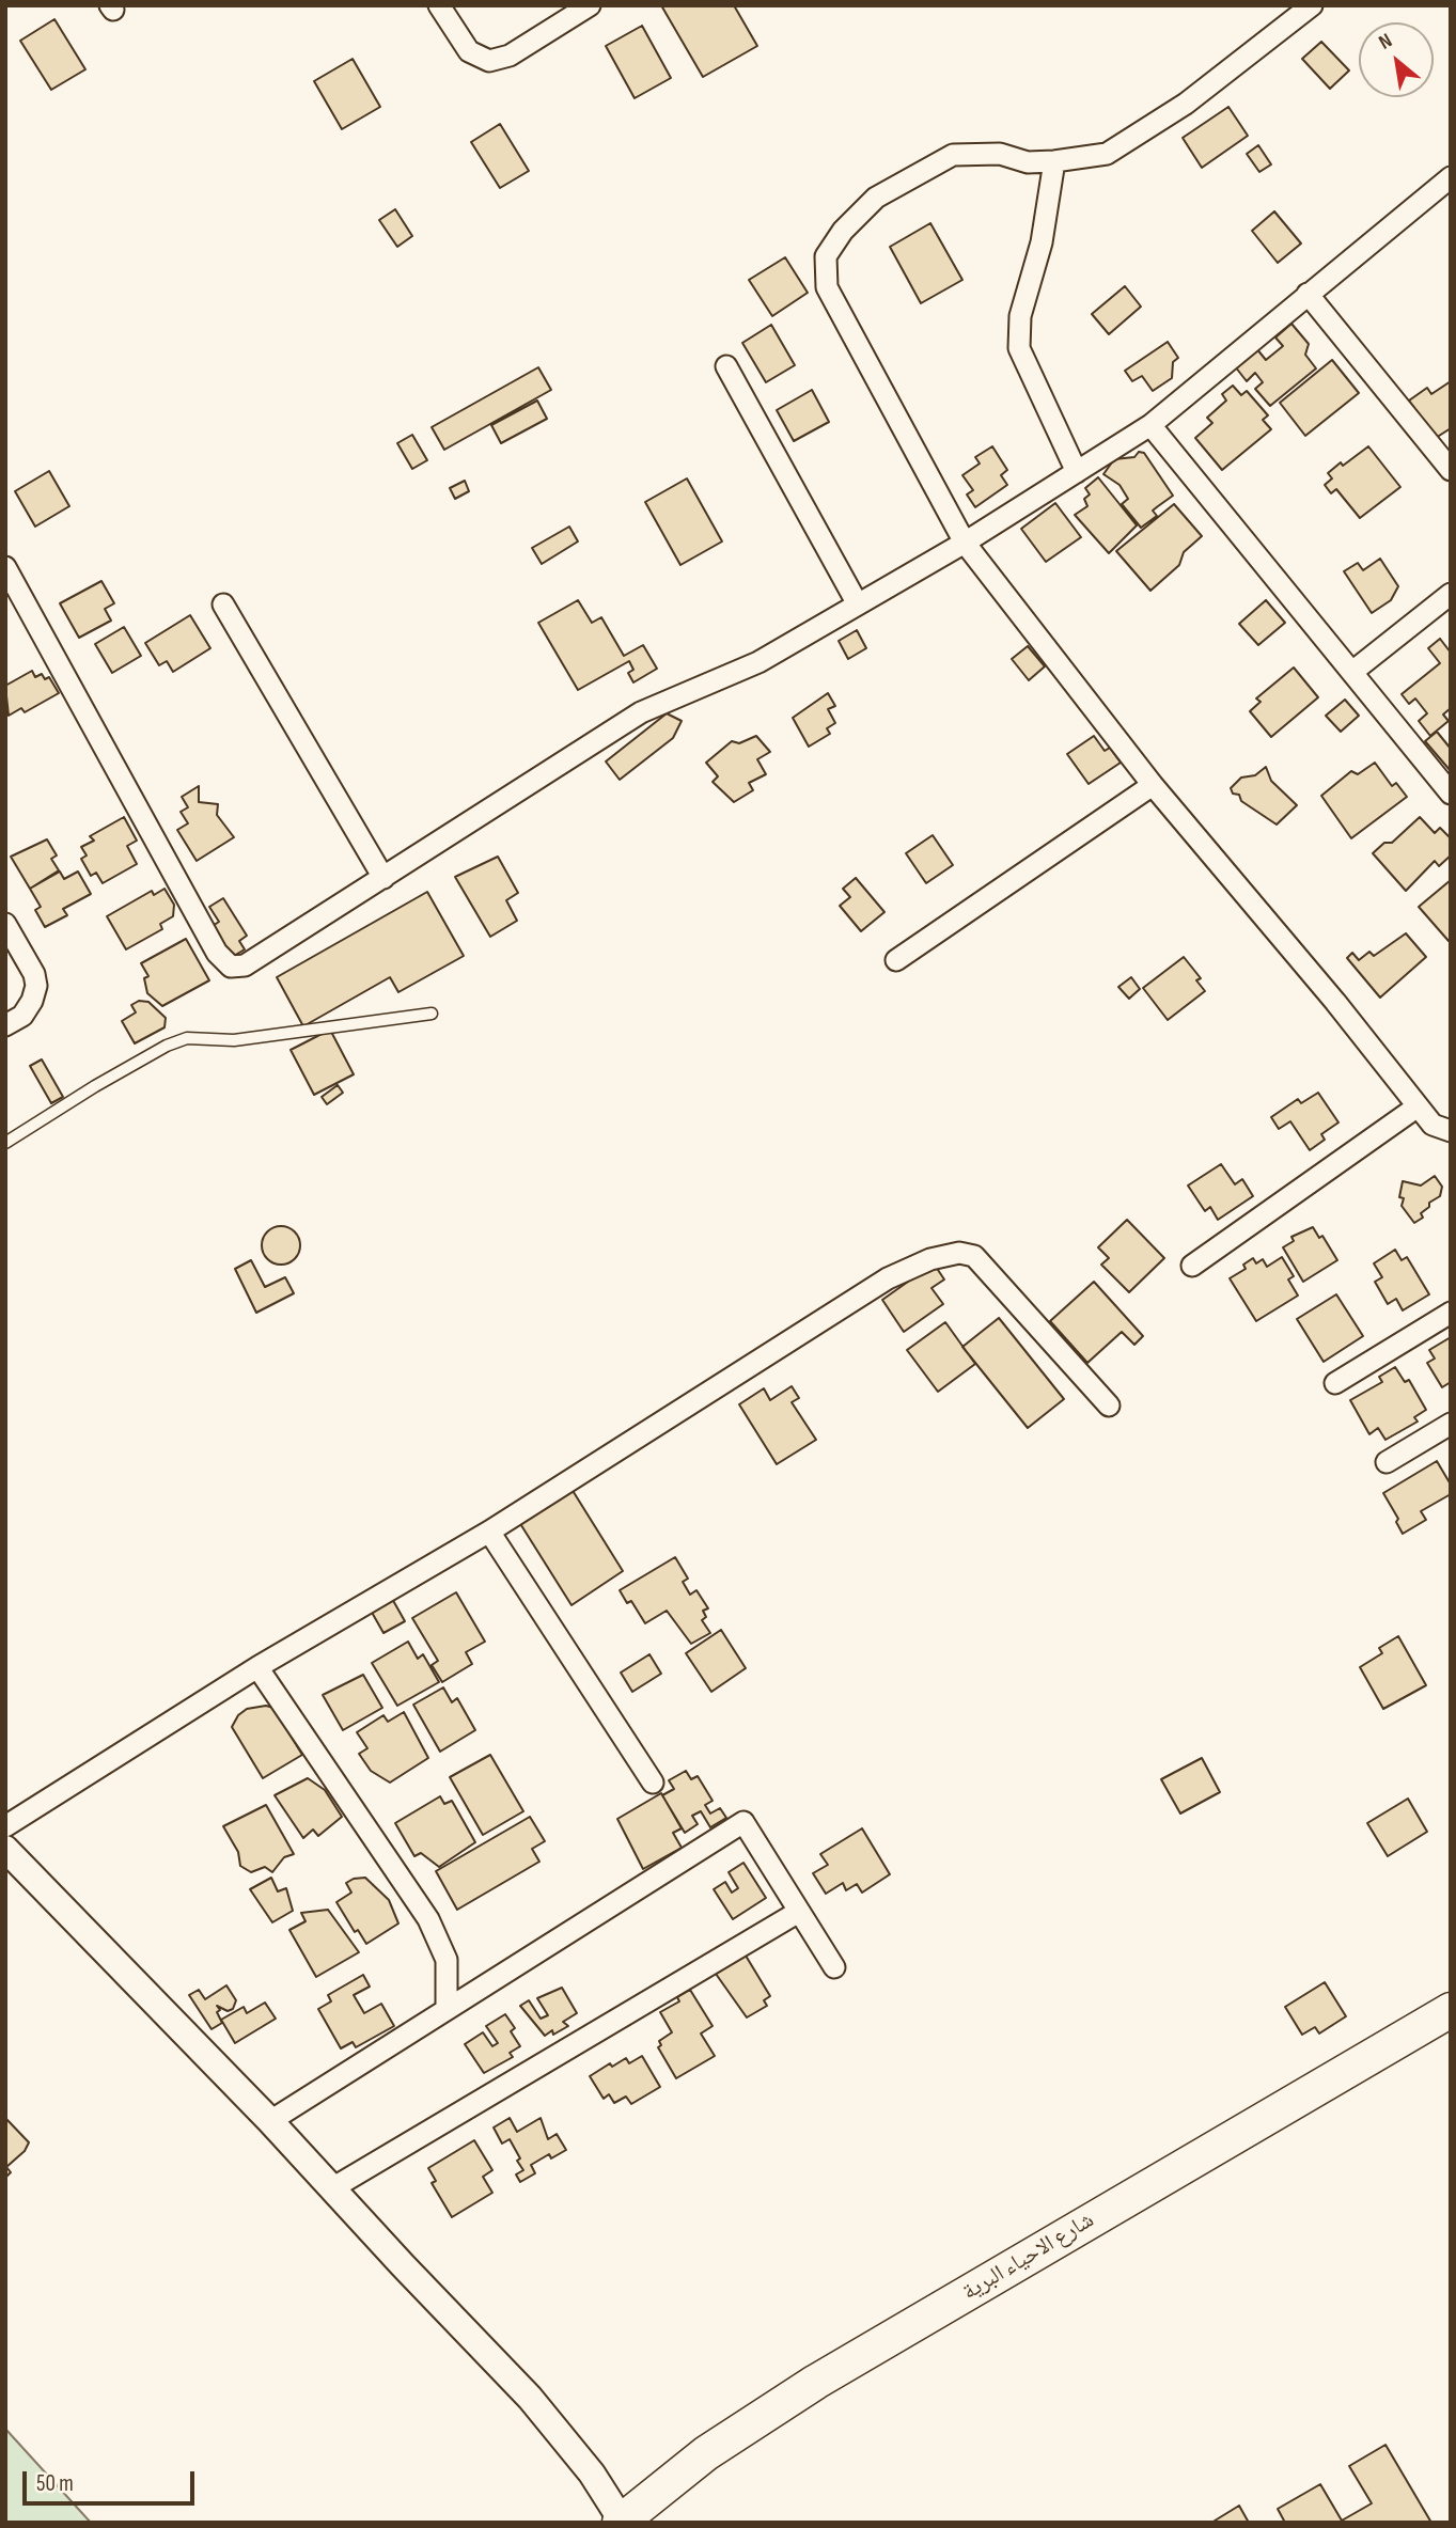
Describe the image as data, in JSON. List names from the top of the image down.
{
  "streets": {
    "main road": ["شارع الاحياء البرية"]
  },
  "scale_bar": "50 m",
  "north": "top left"
}
